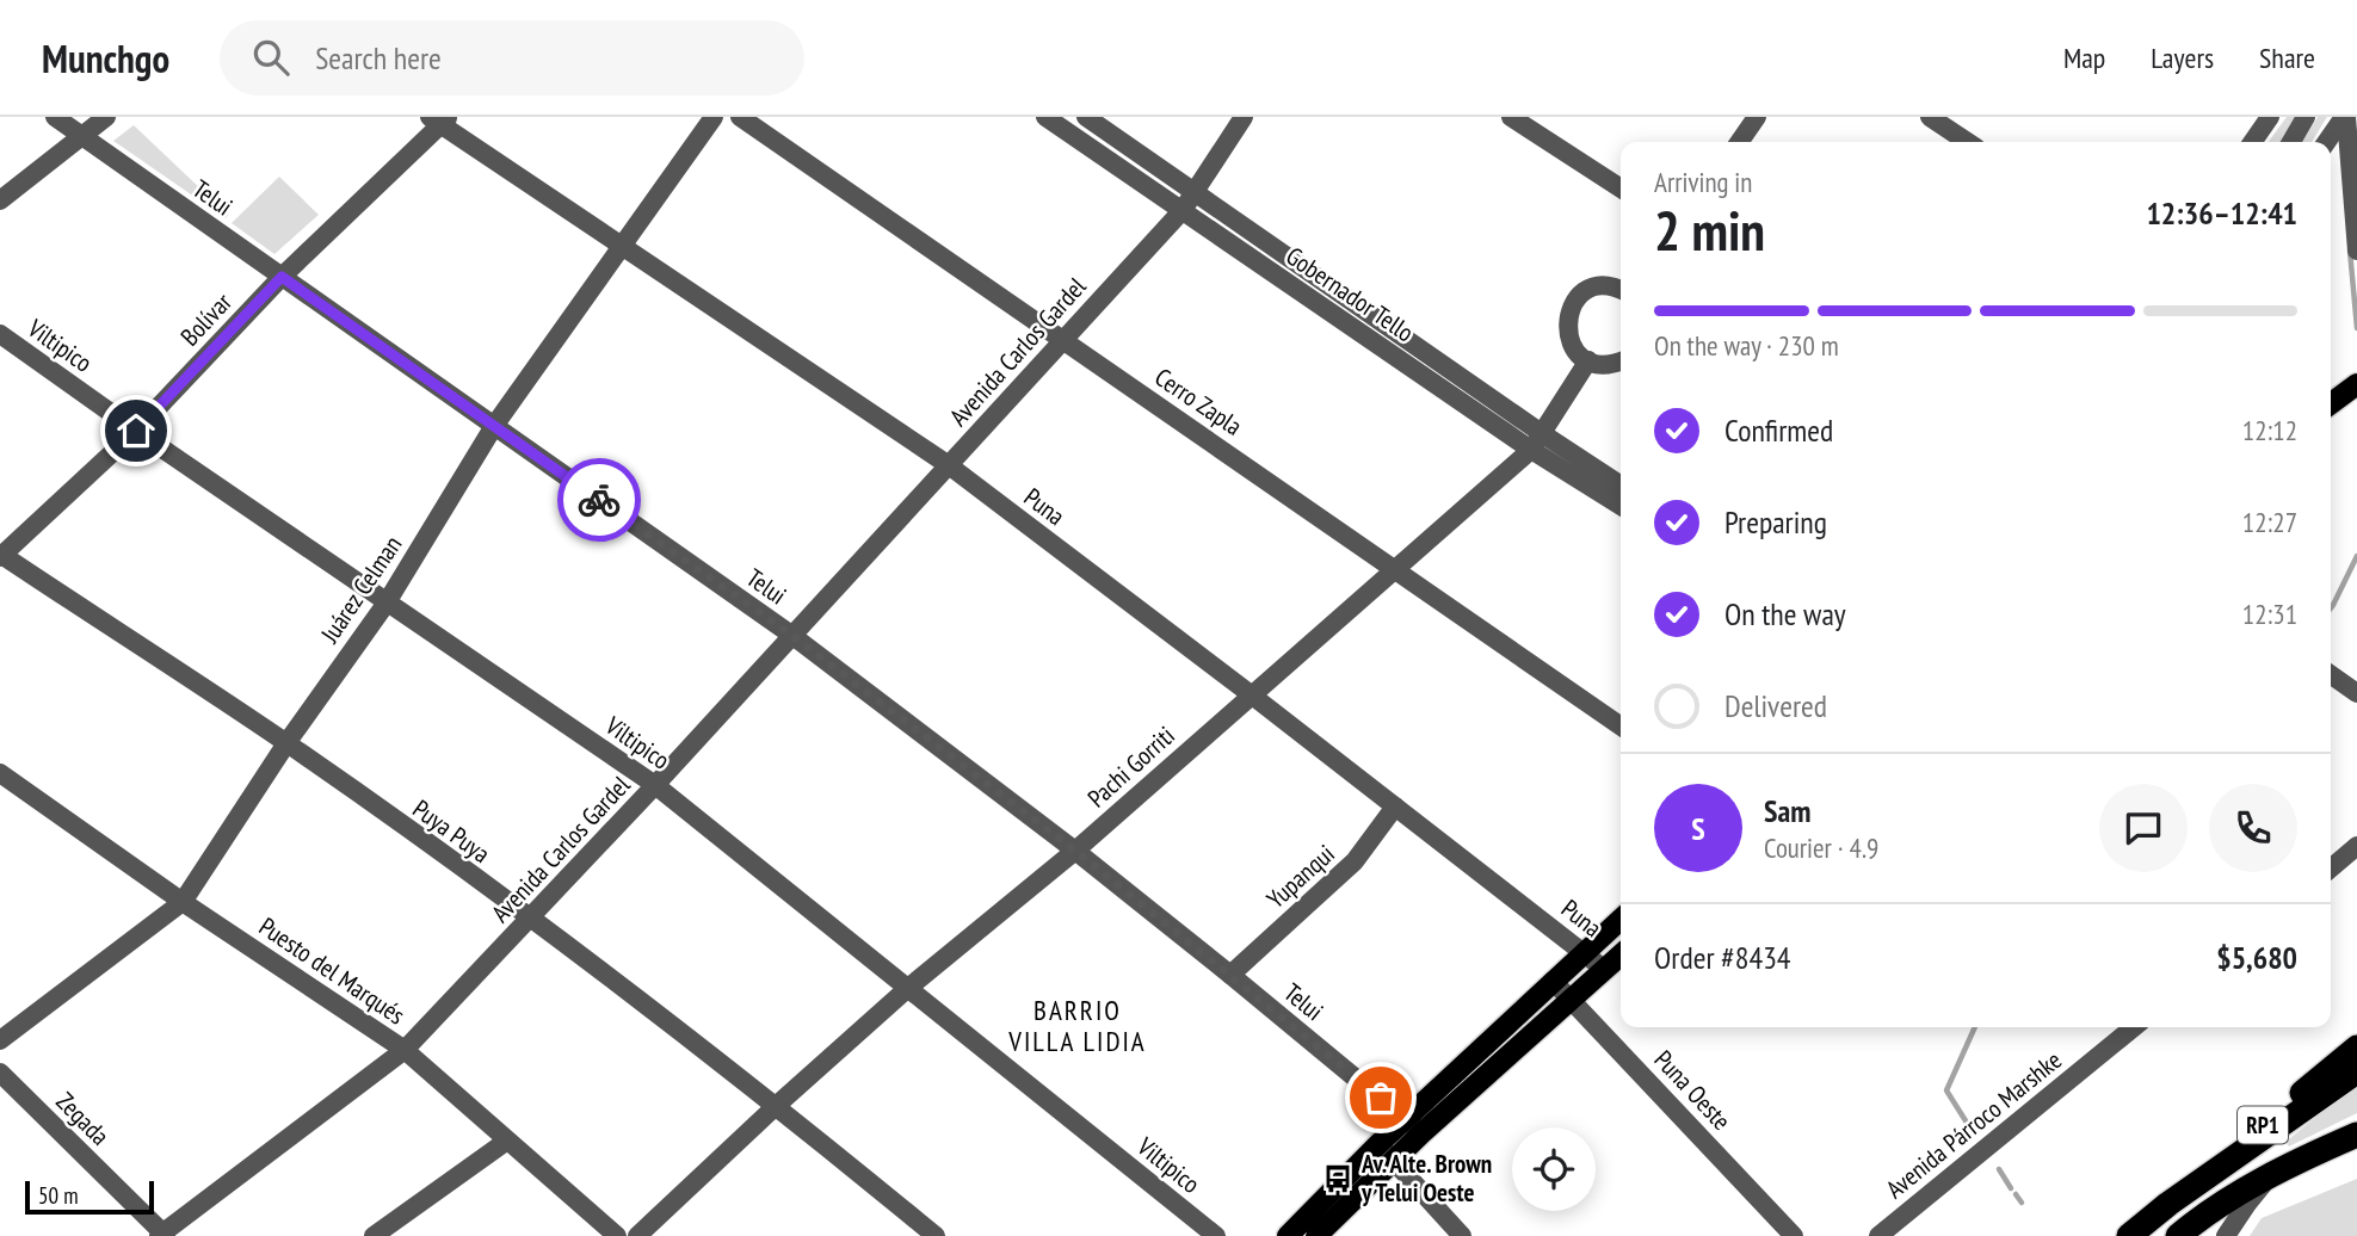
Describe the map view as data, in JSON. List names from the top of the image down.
{
  "streets": {
    "highway": ["RP1"],
    "street": [
      "Telui",
      "Gobernador Tello",
      "Bolívar",
      "Viltipico",
      "Avenida Carlos Gardel",
      "Cerro Zapla",
      "Puna",
      "Juárez Celman",
      "Pachi Gorriti",
      "Puya Puya",
      "Yupanqui",
      "Puesto del Marqués",
      "Puna Oeste",
      "Zegada",
      "Avenida Párroco Marshke"
    ]
  },
  "crossings": [
    ["Telui", "Bolívar"],
    ["Telui", "Avenida Carlos Gardel"],
    ["Telui", "Juárez Celman"],
    ["Telui", "Pachi Gorriti"],
    ["Telui", "Yupanqui"],
    ["Gobernador Tello", "Avenida Carlos Gardel"],
    ["Gobernador Tello", "Pachi Gorriti"],
    ["Bolívar", "Viltipico"],
    ["Bolívar", "Puna"],
    ["Bolívar", "Puya Puya"],
    ["Viltipico", "Avenida Carlos Gardel"],
    ["Viltipico", "Juárez Celman"],
    ["Viltipico", "Pachi Gorriti"],
    ["Avenida Carlos Gardel", "Cerro Zapla"],
    ["Avenida Carlos Gardel", "Puna"],
    ["Avenida Carlos Gardel", "Puya Puya"],
    ["Avenida Carlos Gardel", "Puesto del Marqués"],
    ["Avenida Carlos Gardel", "Zegada"],
    ["Cerro Zapla", "Pachi Gorriti"],
    ["Puna", "Juárez Celman"],
    ["Puna", "Pachi Gorriti"],
    ["Puna", "Yupanqui"],
    ["Juárez Celman", "Puya Puya"],
    ["Juárez Celman", "Puesto del Marqués"],
    ["Pachi Gorriti", "Puya Puya"]
  ],
  "districts": ["BARRIO VILLA LIDIA"],
  "places": {
    "bus stop": ["Av. Alte. Brown y Telui Oeste"]
  },
  "scale_bar": "50 m",
  "page": {
    "header": "Munchgo",
    "search": "Search here",
    "nav": ["Map", "Layers", "Share"],
    "heading": ["2 min", "Arriving in", "12:36–12:41"],
    "panel": [
      "Sam",
      "Courier · 4.9",
      "Order #8434",
      "$5,680"
    ],
    "bar": "On the way · 230 m",
    "list": [
      ["Confirmed", "12:12"],
      ["Preparing", "12:27"],
      ["On the way", "12:31"],
      "Delivered"
    ],
    "round": "S",
    "scale": "50 m"
  }
}
